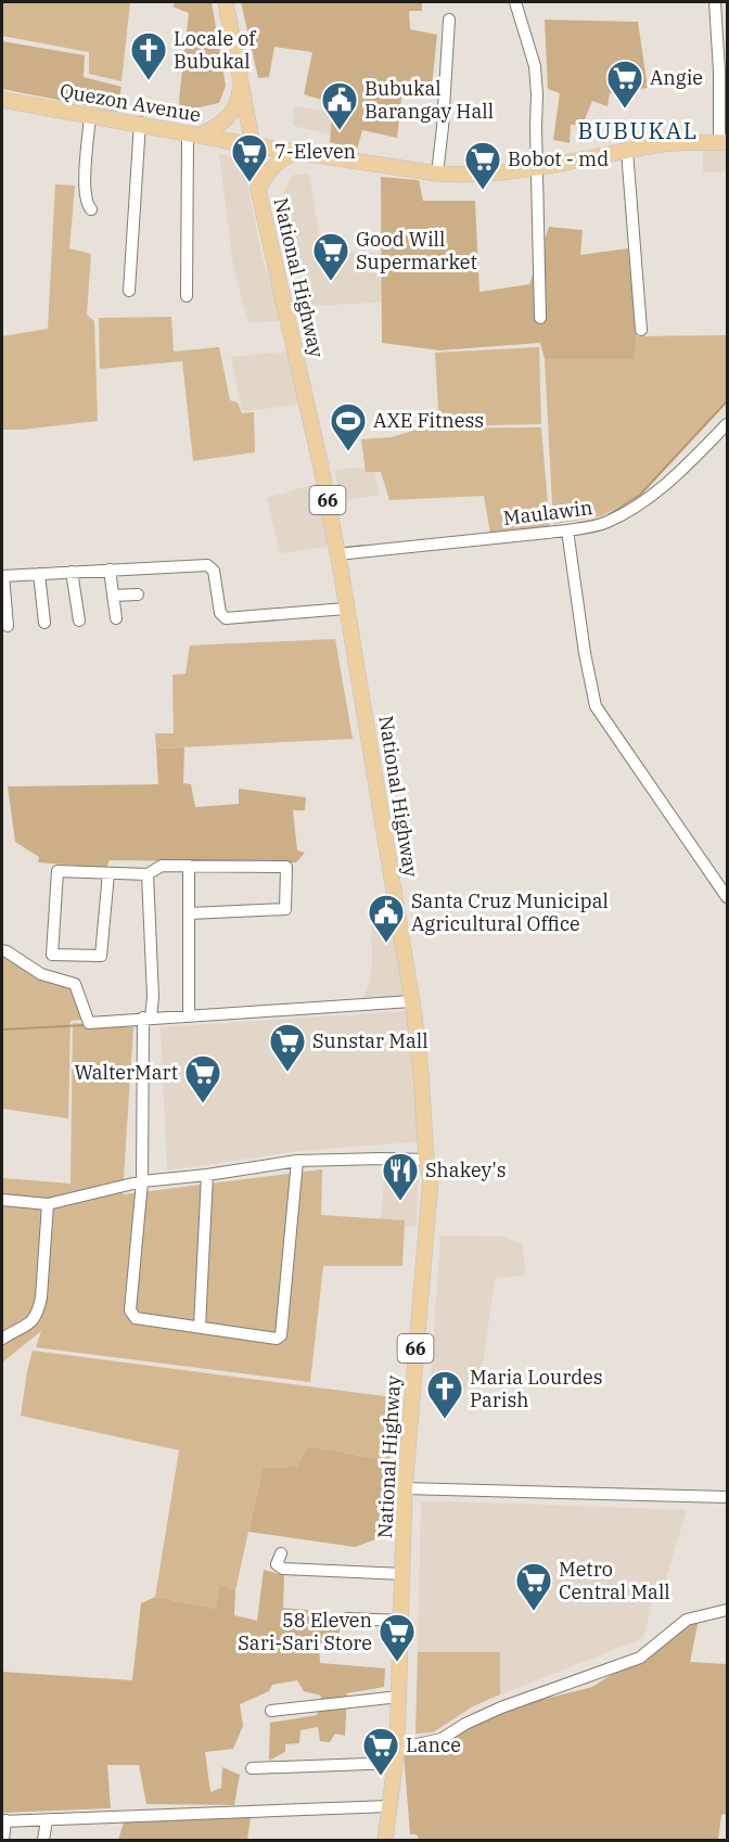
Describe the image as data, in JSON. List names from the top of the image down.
{
  "streets": {
    "main road": ["Quezon Avenue", "National Highway", "66"],
    "street": ["Maulawin"]
  },
  "crossings": [
    ["Quezon Avenue", "National Highway"],
    ["National Highway", "Maulawin"]
  ],
  "districts": ["BUBUKAL"],
  "places": {
    "church": ["Locale of Bubukal", "Maria Lourdes Parish"],
    "supermarket": [
      "Angie",
      "7-Eleven",
      "Bobot - md",
      "Good Will Supermarket",
      "Sunstar Mall",
      "WalterMart",
      "Metro Central Mall",
      "58 Eleven Sari-Sari Store",
      "Lance"
    ],
    "public building": ["Bubukal Barangay Hall", "Santa Cruz Municipal Agricultural Office"],
    "sports": ["AXE Fitness"],
    "restaurant": ["Shakey's"]
  }
}
